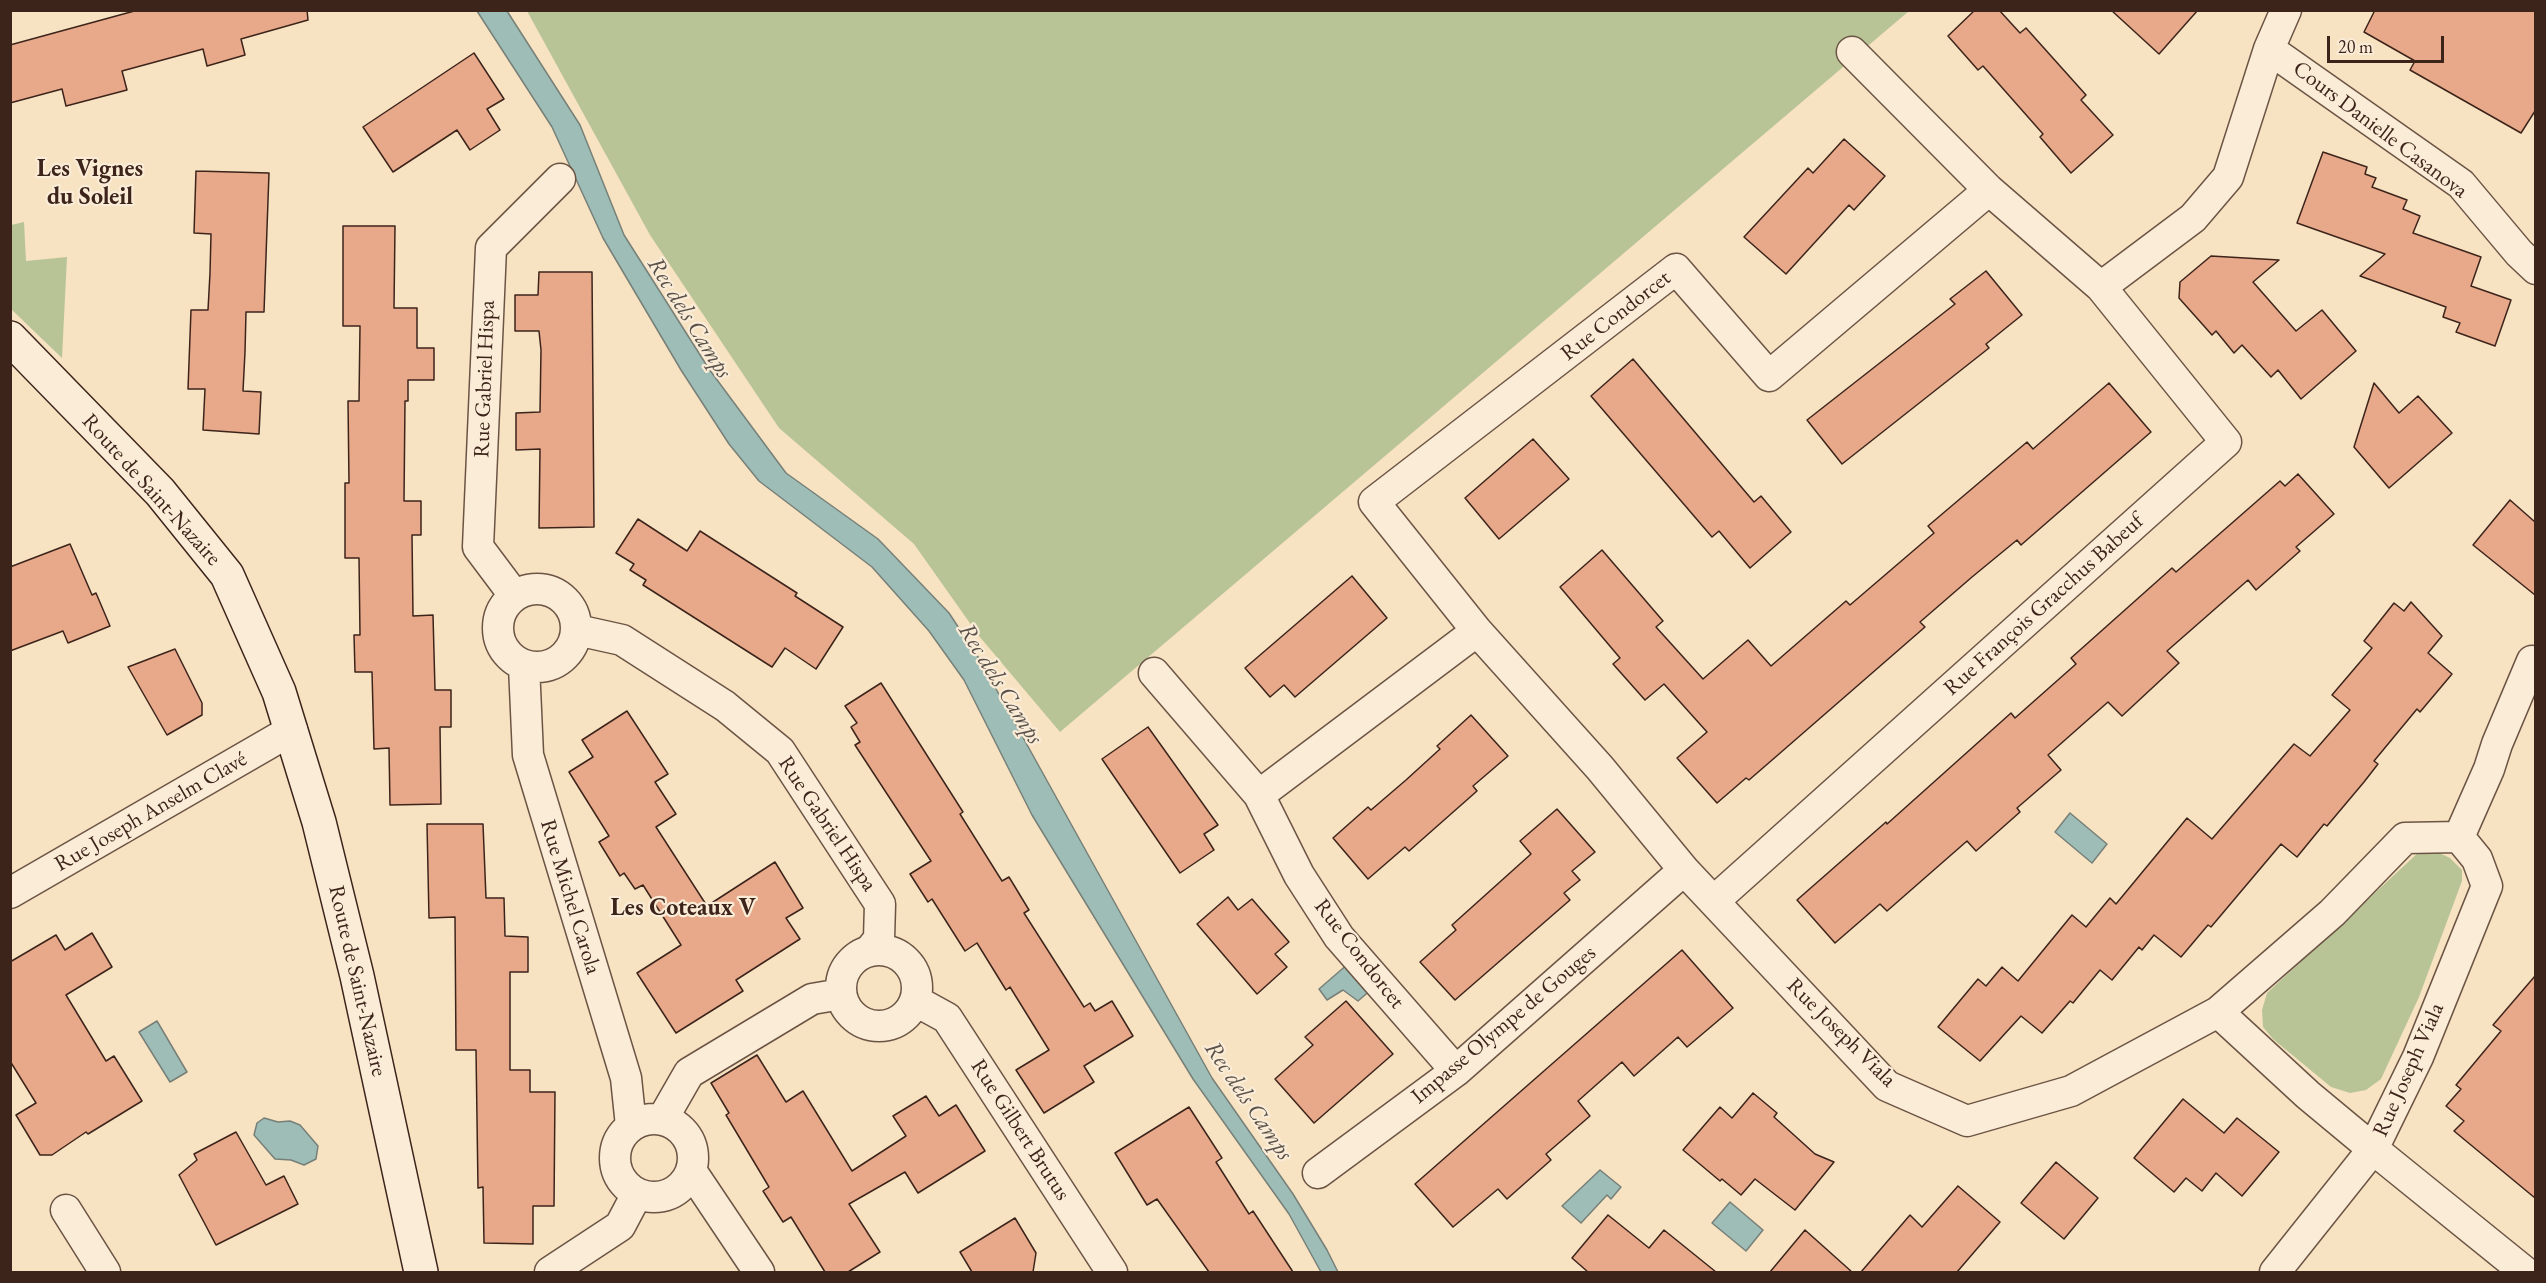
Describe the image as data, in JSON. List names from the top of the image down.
{
  "streets": {
    "street": [
      "Cours Danielle Casanova",
      "Rue Condorcet",
      "Rue Gabriel Hispa",
      "Route de Saint-Nazaire",
      "Rue François Gracchus Babeuf",
      "Rue Joseph Anselm Clavé",
      "Rue Michel Carola",
      "Impasse Olympe de Gouges",
      "Rue Joseph Viala",
      "Rue Gilbert Brutus"
    ]
  },
  "crossings": [
    ["Rue Condorcet", "Impasse Olympe de Gouges"],
    ["Rue Condorcet", "Rue Joseph Viala"],
    ["Rue Gabriel Hispa", "Rue Michel Carola"],
    ["Rue Gabriel Hispa", "Rue Gilbert Brutus"],
    ["Route de Saint-Nazaire", "Rue Joseph Anselm Clavé"],
    ["Rue François Gracchus Babeuf", "Rue Joseph Viala"],
    ["Impasse Olympe de Gouges", "Rue Joseph Viala"]
  ],
  "districts": ["Les Vignes du Soleil", "Les Coteaux V"],
  "water": ["Rec dels Camps"],
  "scale_bar": "20 m"
}
